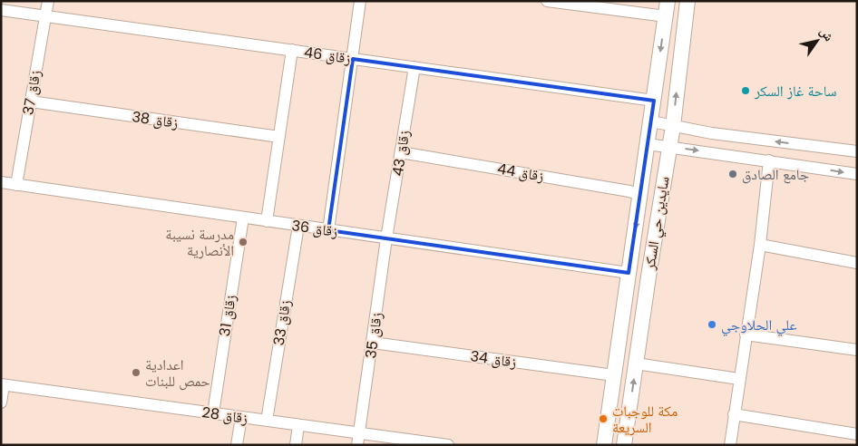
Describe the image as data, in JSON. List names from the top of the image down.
{
  "streets": {
    "street": [
      "زقاق 46",
      "زقاق 37",
      "زقاق 38",
      "زقاق 43",
      "زقاق 44",
      "سايدين حي السكر",
      "زقاق 36",
      "زقاق 31",
      "زقاق 33",
      "زقاق 35",
      "زقاق 34",
      "زقاق 28"
    ]
  },
  "crossings": [
    ["زقاق 46", "زقاق 37"],
    ["زقاق 46", "زقاق 43"],
    ["زقاق 46", "سايدين حي السكر"],
    ["زقاق 37", "زقاق 38"],
    ["زقاق 37", "زقاق 36"],
    ["زقاق 43", "زقاق 44"],
    ["زقاق 43", "زقاق 36"],
    ["زقاق 43", "زقاق 35"],
    ["زقاق 44", "سايدين حي السكر"],
    ["سايدين حي السكر", "زقاق 36"],
    ["سايدين حي السكر", "زقاق 34"],
    ["زقاق 36", "زقاق 31"],
    ["زقاق 36", "زقاق 33"],
    ["زقاق 36", "زقاق 35"],
    ["زقاق 31", "زقاق 28"],
    ["زقاق 33", "زقاق 28"],
    ["زقاق 35", "زقاق 34"],
    ["زقاق 35", "زقاق 28"]
  ],
  "places": [
    "ساحة غاز السكر",
    "جامع الصادق",
    "مدرسة نسيبة الأنصارية",
    "علي الحلاوجي",
    "اعدادية حمص للبنات",
    "مكة للوجبات السريعة"
  ],
  "north": "top right"
}
